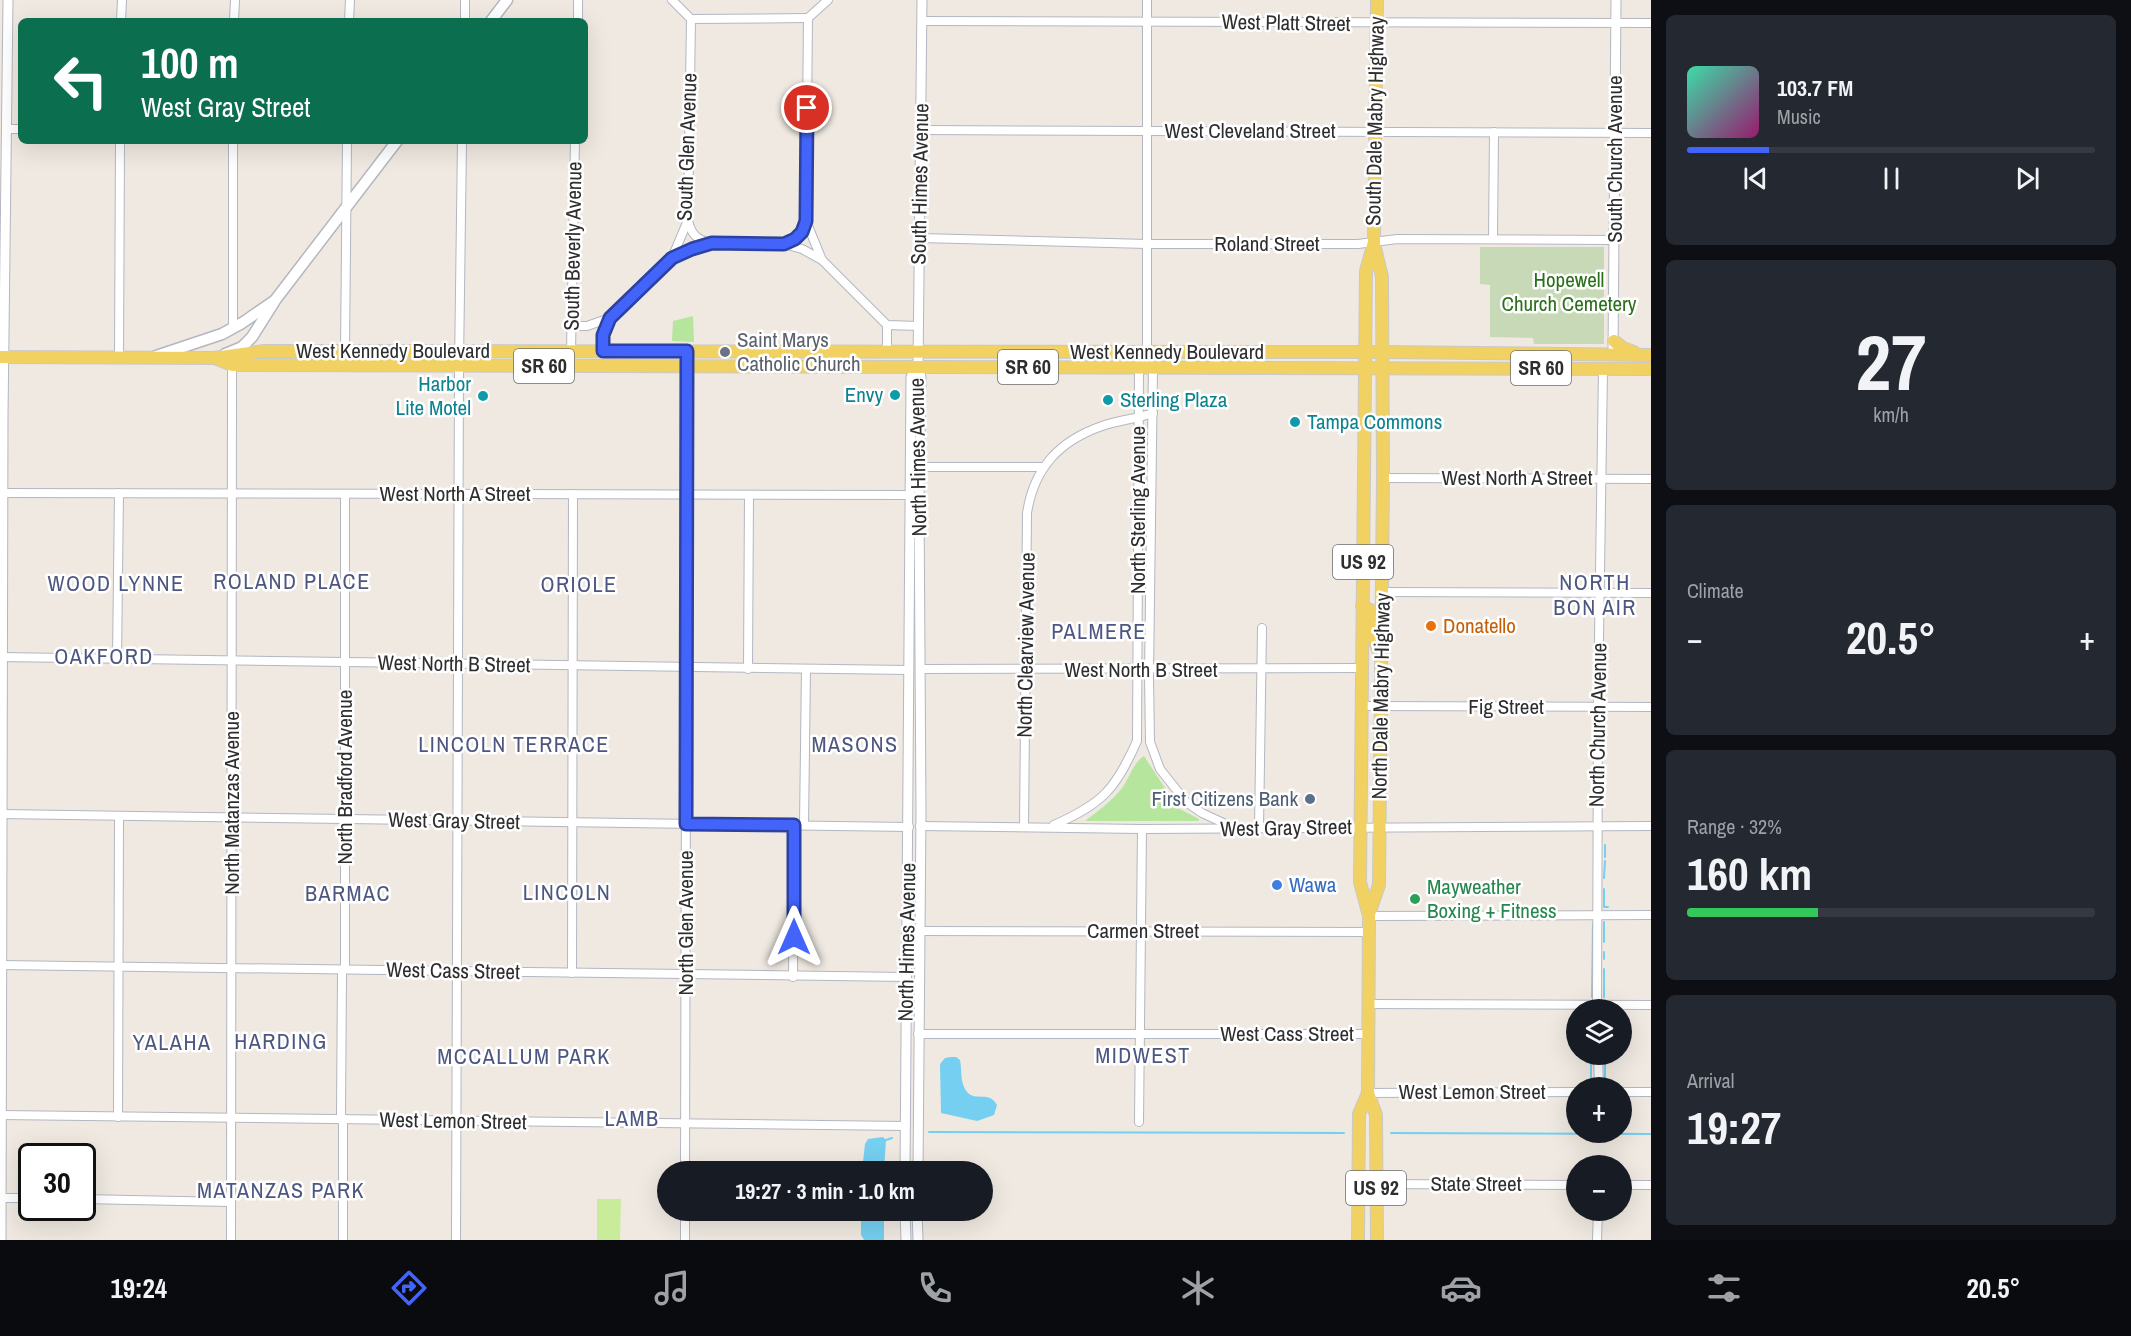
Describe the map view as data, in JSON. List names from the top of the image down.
{
  "streets": {
    "main road": [
      "South Dale Mabry Highway",
      "West Kennedy Boulevard",
      "SR 60",
      "US 92",
      "North Dale Mabry Highway"
    ],
    "street": [
      "West Platt Street",
      "West Cleveland Street",
      "South Glen Avenue",
      "South Church Avenue",
      "South Himes Avenue",
      "Roland Street",
      "South Beverly Avenue",
      "North Himes Avenue",
      "West North A Street",
      "North Sterling Avenue",
      "North Clearview Avenue",
      "West North B Street",
      "Fig Street",
      "North Church Avenue",
      "North Bradford Avenue",
      "North Matanzas Avenue",
      "West Gray Street",
      "North Glen Avenue",
      "Carmen Street",
      "West Cass Street",
      "West Lemon Street",
      "State Street"
    ]
  },
  "crossings": [
    ["West Platt Street", "South Dale Mabry Highway"],
    ["West Platt Street", "South Church Avenue"],
    ["West Platt Street", "South Himes Avenue"],
    ["South Dale Mabry Highway", "West Cleveland Street"],
    ["South Dale Mabry Highway", "Roland Street"],
    ["South Dale Mabry Highway", "US 92"],
    ["West Cleveland Street", "South Church Avenue"],
    ["West Cleveland Street", "South Himes Avenue"],
    ["South Glen Avenue", "South Beverly Avenue"],
    ["South Church Avenue", "Roland Street"],
    ["South Church Avenue", "West Kennedy Boulevard"],
    ["South Himes Avenue", "Roland Street"],
    ["South Himes Avenue", "West Kennedy Boulevard"],
    ["South Himes Avenue", "North Himes Avenue"],
    ["Roland Street", "US 92"],
    ["South Beverly Avenue", "West Kennedy Boulevard"],
    ["West Kennedy Boulevard", "SR 60"],
    ["West Kennedy Boulevard", "North Himes Avenue"],
    ["West Kennedy Boulevard", "North Sterling Avenue"],
    ["West Kennedy Boulevard", "US 92"],
    ["West Kennedy Boulevard", "North Dale Mabry Highway"],
    ["West Kennedy Boulevard", "North Church Avenue"],
    ["West Kennedy Boulevard", "North Matanzas Avenue"],
    ["West Kennedy Boulevard", "North Glen Avenue"],
    ["SR 60", "North Matanzas Avenue"],
    ["North Himes Avenue", "West North A Street"],
    ["North Himes Avenue", "West North B Street"],
    ["North Himes Avenue", "West Gray Street"],
    ["North Himes Avenue", "Carmen Street"],
    ["North Himes Avenue", "West Cass Street"],
    ["North Himes Avenue", "West Lemon Street"],
    ["West North A Street", "North Dale Mabry Highway"],
    ["West North A Street", "North Church Avenue"],
    ["West North A Street", "North Bradford Avenue"],
    ["West North A Street", "North Matanzas Avenue"],
    ["West North A Street", "North Glen Avenue"],
    ["North Sterling Avenue", "West North B Street"],
    ["North Sterling Avenue", "West Gray Street"],
    ["US 92", "North Dale Mabry Highway"],
    ["North Clearview Avenue", "West North B Street"],
    ["North Clearview Avenue", "West Gray Street"],
    ["West North B Street", "North Dale Mabry Highway"],
    ["West North B Street", "North Bradford Avenue"],
    ["West North B Street", "North Matanzas Avenue"],
    ["West North B Street", "North Glen Avenue"],
    ["North Dale Mabry Highway", "Fig Street"],
    ["North Dale Mabry Highway", "West Gray Street"],
    ["North Dale Mabry Highway", "Carmen Street"],
    ["North Dale Mabry Highway", "West Cass Street"],
    ["North Dale Mabry Highway", "West Lemon Street"],
    ["North Dale Mabry Highway", "State Street"],
    ["Fig Street", "North Church Avenue"],
    ["North Church Avenue", "West Gray Street"],
    ["North Bradford Avenue", "West Gray Street"],
    ["North Bradford Avenue", "West Cass Street"],
    ["North Bradford Avenue", "West Lemon Street"],
    ["North Matanzas Avenue", "West Gray Street"],
    ["North Matanzas Avenue", "West Cass Street"],
    ["North Matanzas Avenue", "West Lemon Street"],
    ["West Gray Street", "North Glen Avenue"],
    ["North Glen Avenue", "West Cass Street"],
    ["North Glen Avenue", "West Lemon Street"]
  ],
  "districts": [
    "ROLAND PLACE",
    "NORTH BON AIR",
    "WOOD LYNNE",
    "ORIOLE",
    "PALMERE",
    "OAKFORD",
    "LINCOLN TERRACE",
    "MASONS",
    "LINCOLN",
    "BARMAC",
    "HARDING",
    "YALAHA",
    "MIDWEST",
    "MCCALLUM PARK",
    "LAMB",
    "MATANZAS PARK"
  ],
  "parks": ["Hopewell Church Cemetery"],
  "places": [
    "Saint Marys Catholic Church",
    "Envy",
    "Harbor Lite Motel",
    "Sterling Plaza",
    "Tampa Commons",
    "Donatello",
    "First Citizens Bank",
    "Wawa",
    "Mayweather Boxing + Fitness"
  ],
  "page": {
    "turn": ["100 m", "West Gray Street"],
    "song": ["103.7 FM", "Music"],
    "tile": [
      ["27", "km/h"],
      "Climate",
      ["Range · 32%", "160 km"],
      ["Arrival", "19:27"]
    ],
    "heat": ["−", "20.5°", "+"],
    "map_buttons": ["+", "−"],
    "limit": "30",
    "trip": "19:27 · 3 min · 1.0 km",
    "tabs": ["19:24", "20.5°"]
  }
}
